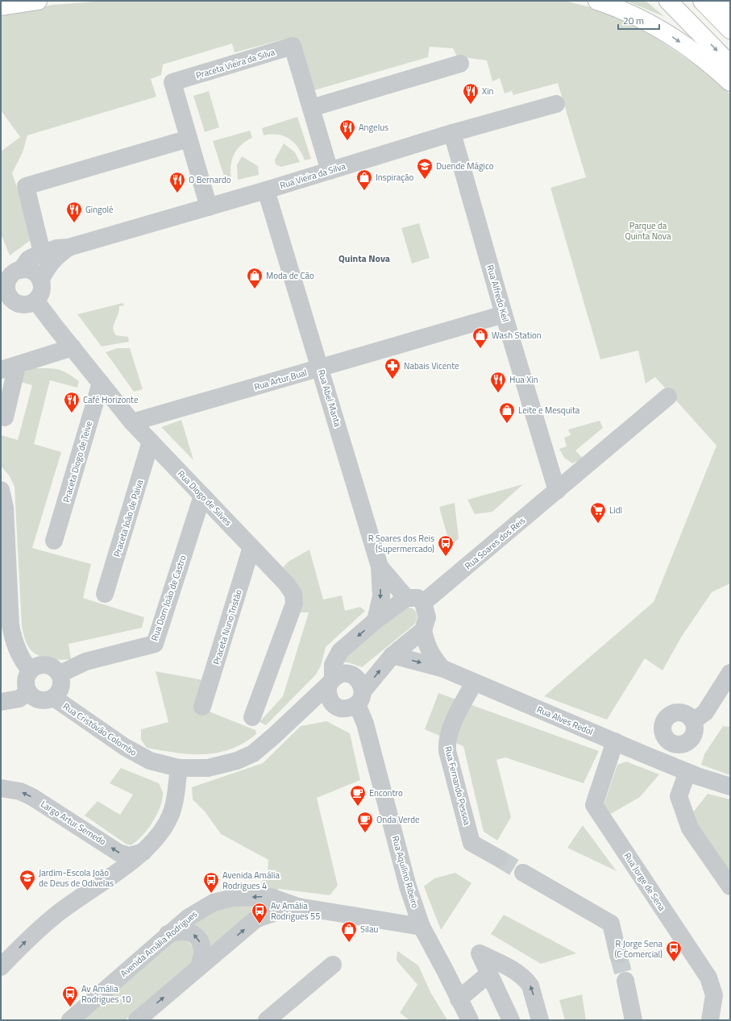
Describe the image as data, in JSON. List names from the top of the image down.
{
  "streets": {
    "street": [
      "Praceta Vieira da Silva",
      "Rua Vieira da Silva",
      "Rua Alfredo Keil",
      "Rua Artur Bual",
      "Rua Abel Manta",
      "Praceta Diogo de Teive",
      "Rua Diogo de Silves",
      "Praceta João de Paiva",
      "Rua Soares dos Reis",
      "Rua Dom João de Castro",
      "Praceta Nuno Tristão",
      "Rua Alves Redol",
      "Rua Cristóvão Colombo",
      "Rua Fernando Pessoa",
      "Largo Artur Semedo",
      "Rua Aquilino Ribeiro",
      "Rua Jorge de Sena",
      "Avenida Amália Rodrigues"
    ]
  },
  "crossings": [
    ["Praceta Vieira da Silva", "Rua Vieira da Silva"],
    ["Rua Vieira da Silva", "Rua Alfredo Keil"],
    ["Rua Vieira da Silva", "Rua Abel Manta"],
    ["Rua Vieira da Silva", "Rua Diogo de Silves"],
    ["Rua Alfredo Keil", "Rua Artur Bual"],
    ["Rua Alfredo Keil", "Rua Soares dos Reis"],
    ["Rua Artur Bual", "Rua Abel Manta"],
    ["Rua Artur Bual", "Rua Diogo de Silves"],
    ["Praceta Diogo de Teive", "Rua Diogo de Silves"],
    ["Rua Diogo de Silves", "Praceta João de Paiva"],
    ["Rua Diogo de Silves", "Rua Dom João de Castro"],
    ["Rua Diogo de Silves", "Praceta Nuno Tristão"],
    ["Rua Dom João de Castro", "Rua Cristóvão Colombo"],
    ["Rua Alves Redol", "Rua Fernando Pessoa"],
    ["Rua Alves Redol", "Rua Jorge de Sena"],
    ["Rua Cristóvão Colombo", "Rua Aquilino Ribeiro"],
    ["Rua Aquilino Ribeiro", "Avenida Amália Rodrigues"]
  ],
  "one_way": ["Largo Artur Semedo"],
  "districts": ["Quinta Nova"],
  "parks": ["Parque da Quinta Nova"],
  "places": {
    "restaurant": [
      "Xin",
      "Angelus",
      "O Bernardo",
      "Gingolé",
      "Hua Xin",
      "Café Horizonte"
    ],
    "school or university": ["Duende Mágico", "Jardim-Escola João de Deus de Odivelas"],
    "shop": [
      "Inspiração",
      "Moda de Cão",
      "Wash Station",
      "Leite e Mesquita",
      "Silau"
    ],
    "pharmacy": ["Nabais Vicente"],
    "supermarket": ["Lidl"],
    "bus stop": [
      "R Soares dos Reis (Supermercado)",
      "Avenida Amália Rodrigues 4",
      "Av Amália Rodrigues 55",
      "R Jorge Sena (C Comercial)",
      "Av Amália Rodrigues 10"
    ],
    "cafe": ["Encontro", "Onda Verde"]
  },
  "scale_bar": "20 m"
}
